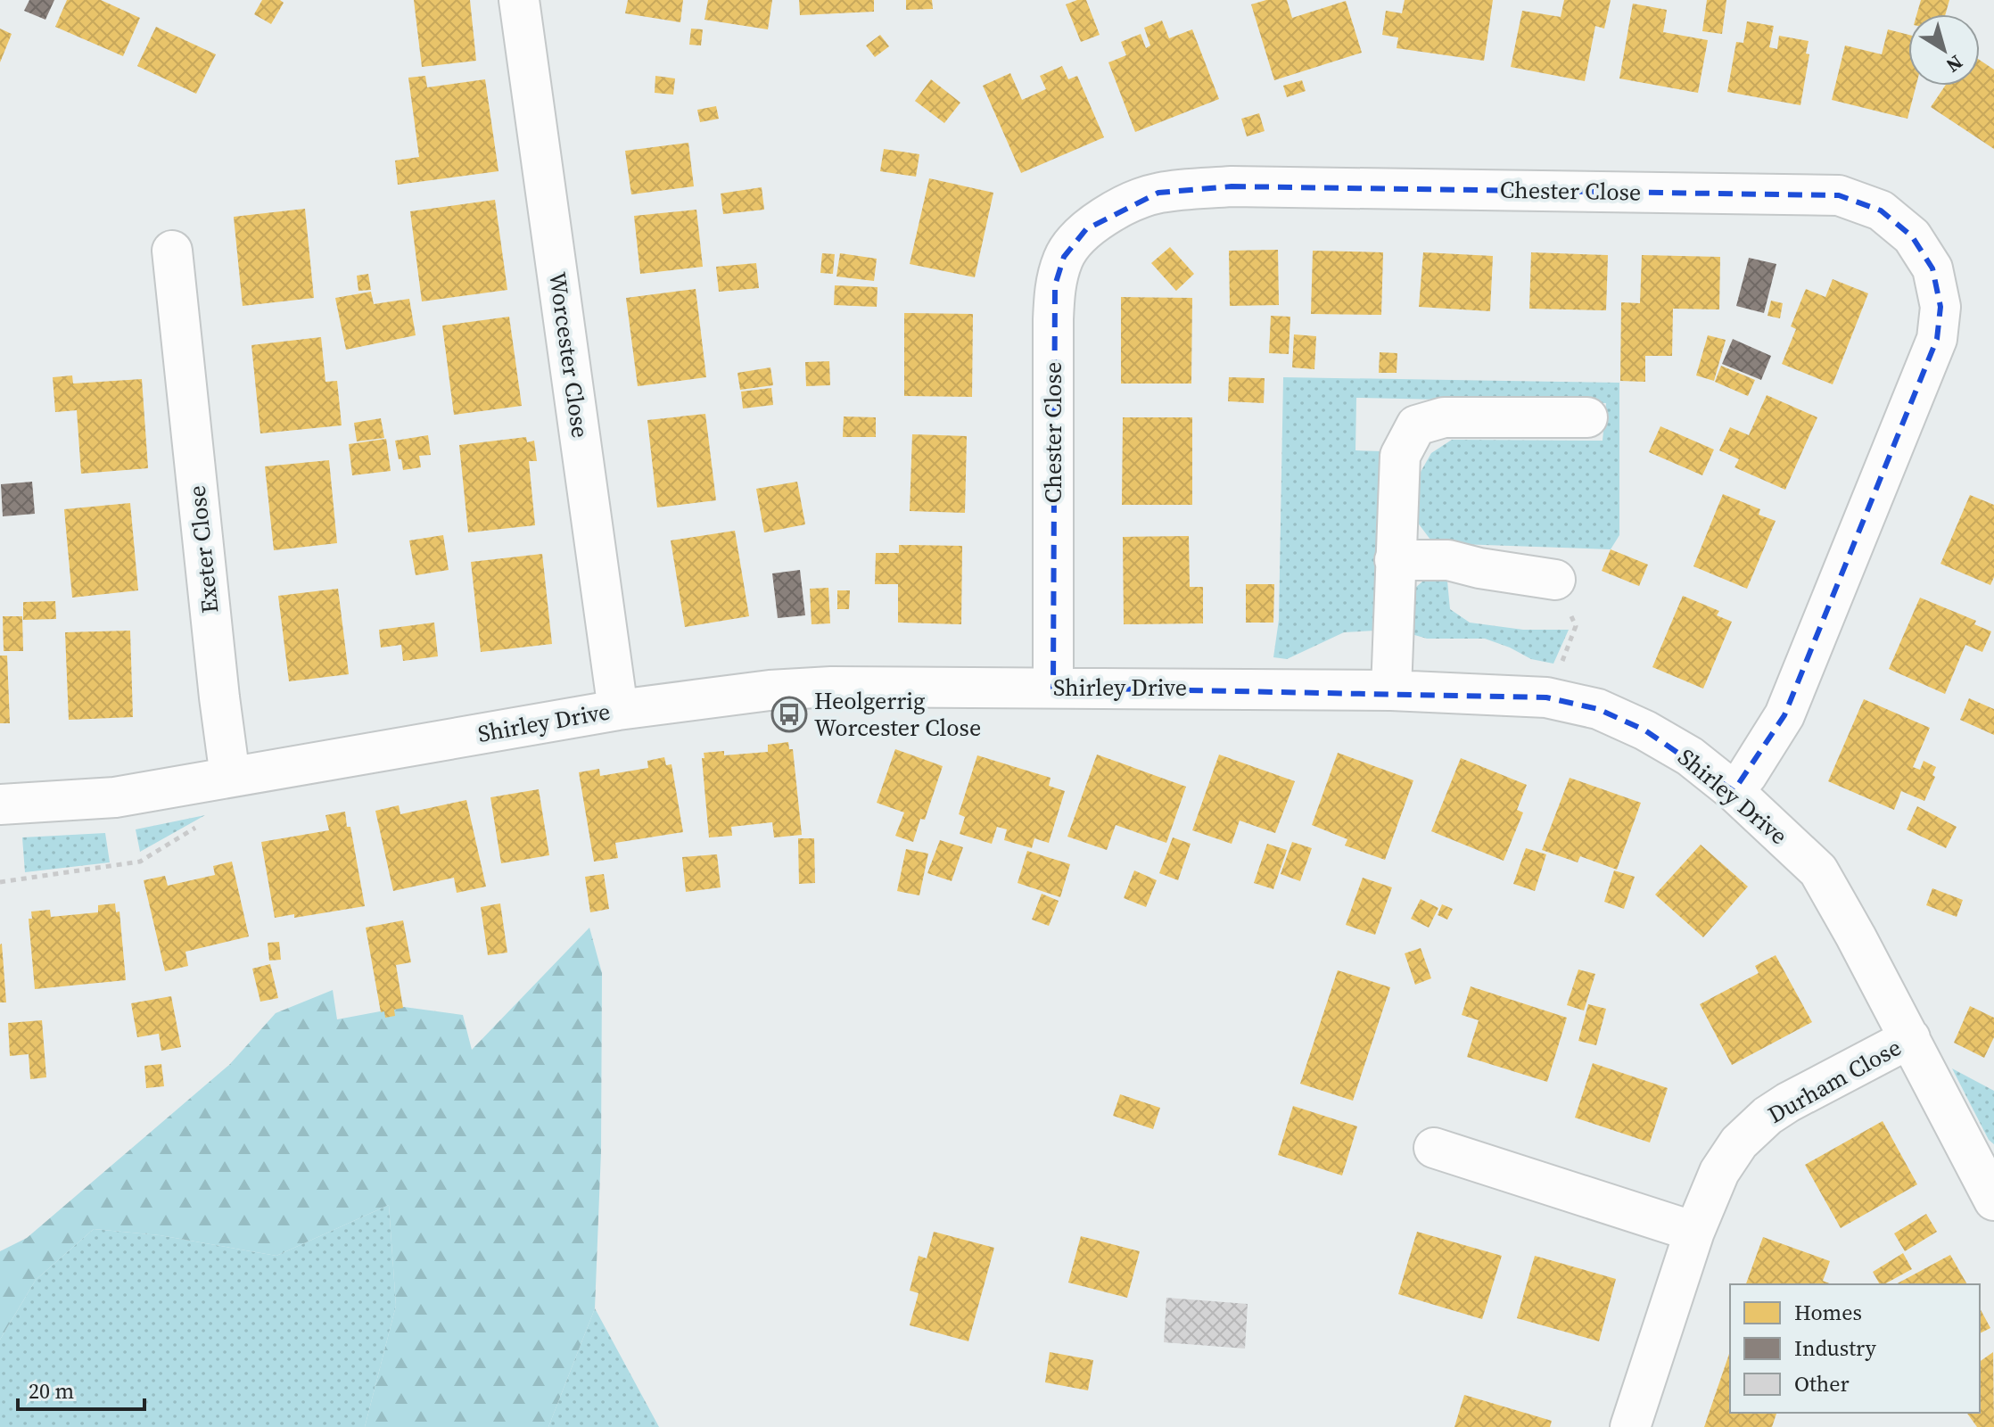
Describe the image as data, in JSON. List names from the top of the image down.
{
  "streets": {
    "street": [
      "Chester Close",
      "Worcester Close",
      "Exeter Close",
      "Shirley Drive",
      "Durham Close"
    ]
  },
  "crossings": [
    ["Chester Close", "Shirley Drive"],
    ["Worcester Close", "Shirley Drive"],
    ["Exeter Close", "Shirley Drive"],
    ["Shirley Drive", "Durham Close"]
  ],
  "places": {
    "bus stop": ["Heolgerrig Worcester Close"]
  },
  "legend": ["Homes", "Industry", "Other"],
  "scale_bar": "20 m",
  "north": "bottom right"
}
